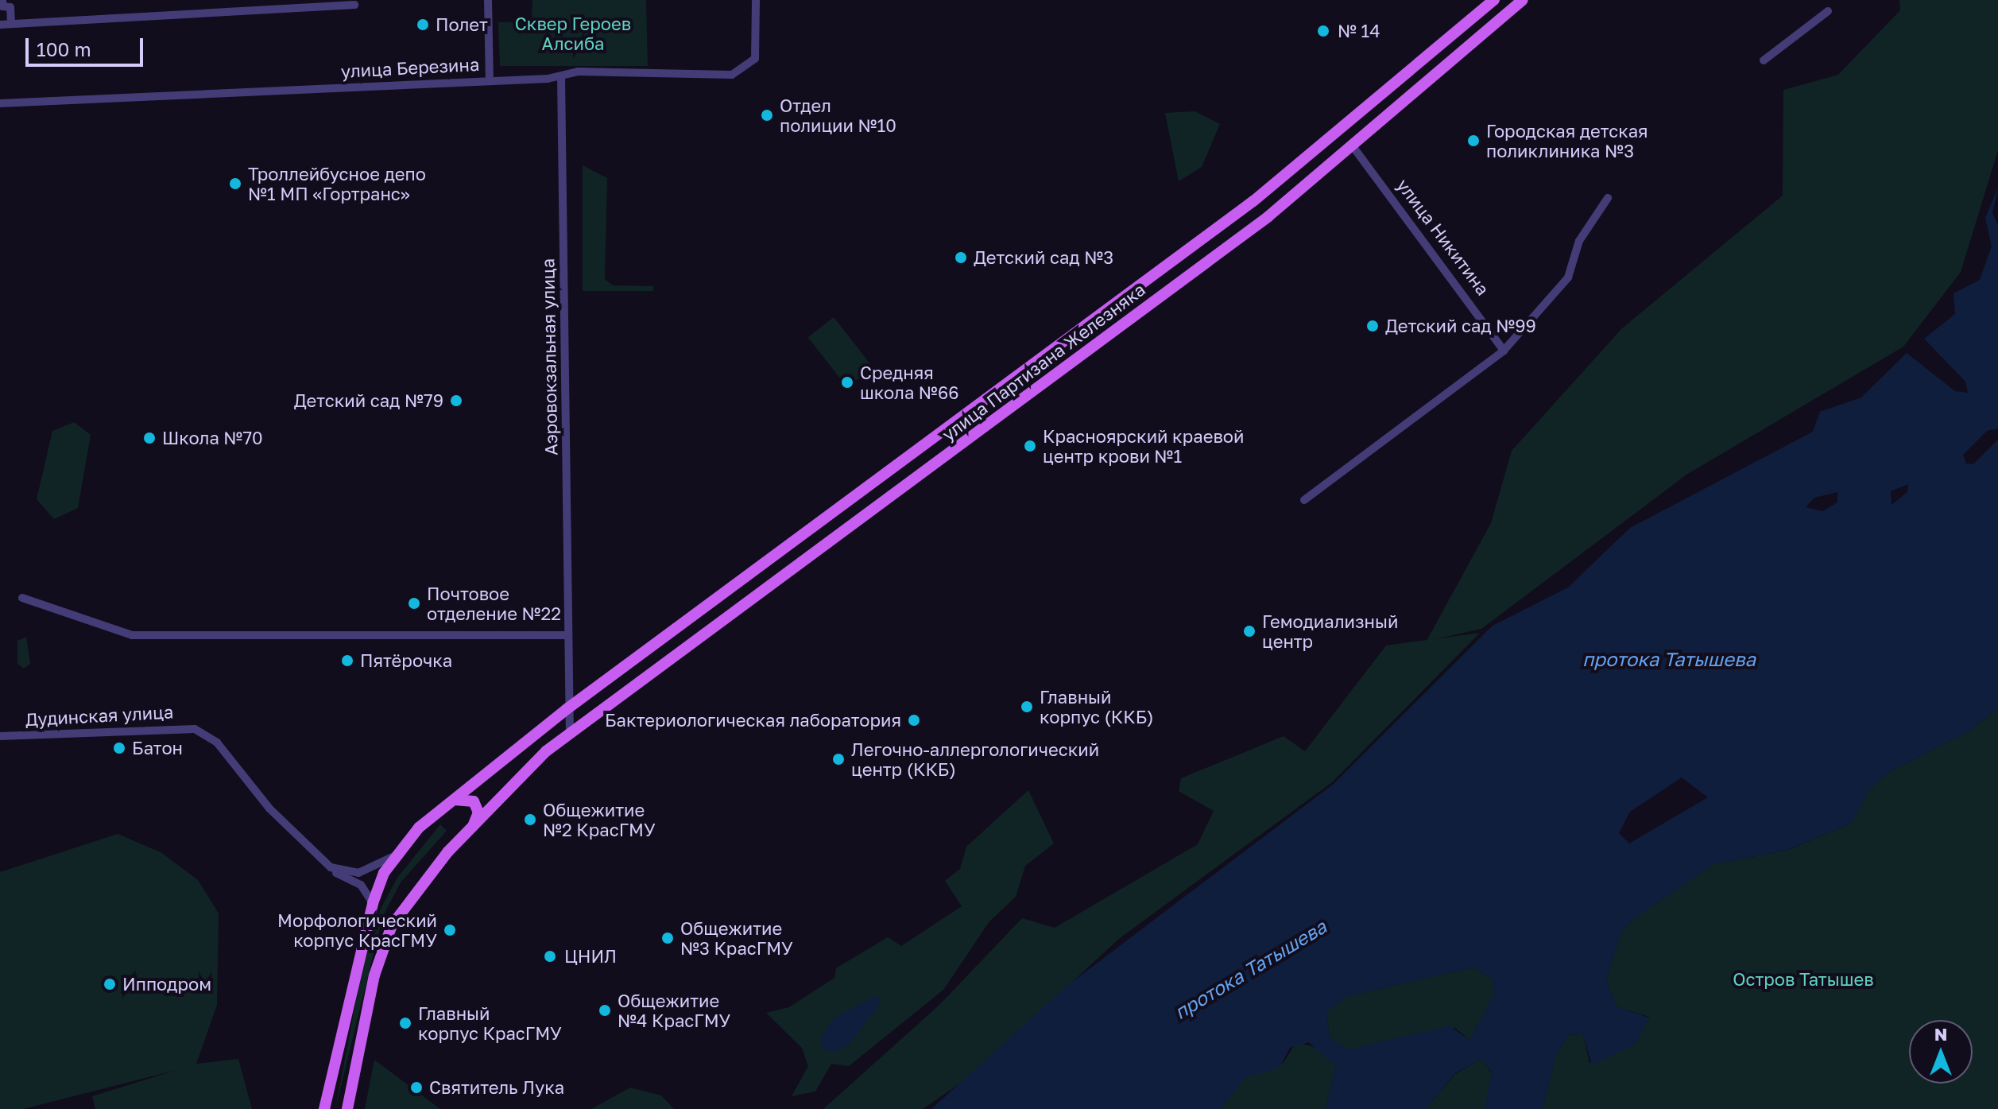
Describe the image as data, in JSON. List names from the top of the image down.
{
  "streets": {
    "main road": ["улица Партизана Железняка"],
    "street": [
      "улица Березина",
      "улица Никитина",
      "Аэровокзальная улица",
      "Дудинская улица"
    ]
  },
  "crossings": [
    ["улица Березина", "Аэровокзальная улица"],
    ["улица Никитина", "улица Партизана Железняка"],
    ["Аэровокзальная улица", "улица Партизана Железняка"],
    ["улица Партизана Железняка", "Дудинская улица"]
  ],
  "water": ["протока Татышева"],
  "parks": ["Сквер Героев Алсиба", "Остров Татышев"],
  "places": [
    "Полет",
    "№ 14",
    "Отдел полиции №10",
    "Городская детская поликлиника №3",
    "Троллейбусное депо №1 МП «Гортранс»",
    "Детский сад №3",
    "Детский сад №99",
    "Средняя школа №66",
    "Детский сад №79",
    "Школа №70",
    "Красноярский краевой центр крови №1",
    "Почтовое отделение №22",
    "Гемодиализный центр",
    "Пятёрочка",
    "Главный корпус (ККБ)",
    "Бактериологическая лаборатория",
    "Батон",
    "Легочно-аллергологический центр (ККБ)",
    "Общежитие №2 КрасГМУ",
    "Морфологический корпус КрасГМУ",
    "Общежитие №3 КрасГМУ",
    "ЦНИЛ",
    "Ипподром",
    "Общежитие №4 КрасГМУ",
    "Главный корпус КрасГМУ",
    "Святитель Лука"
  ],
  "scale_bar": "100 m",
  "north": "top"
}
